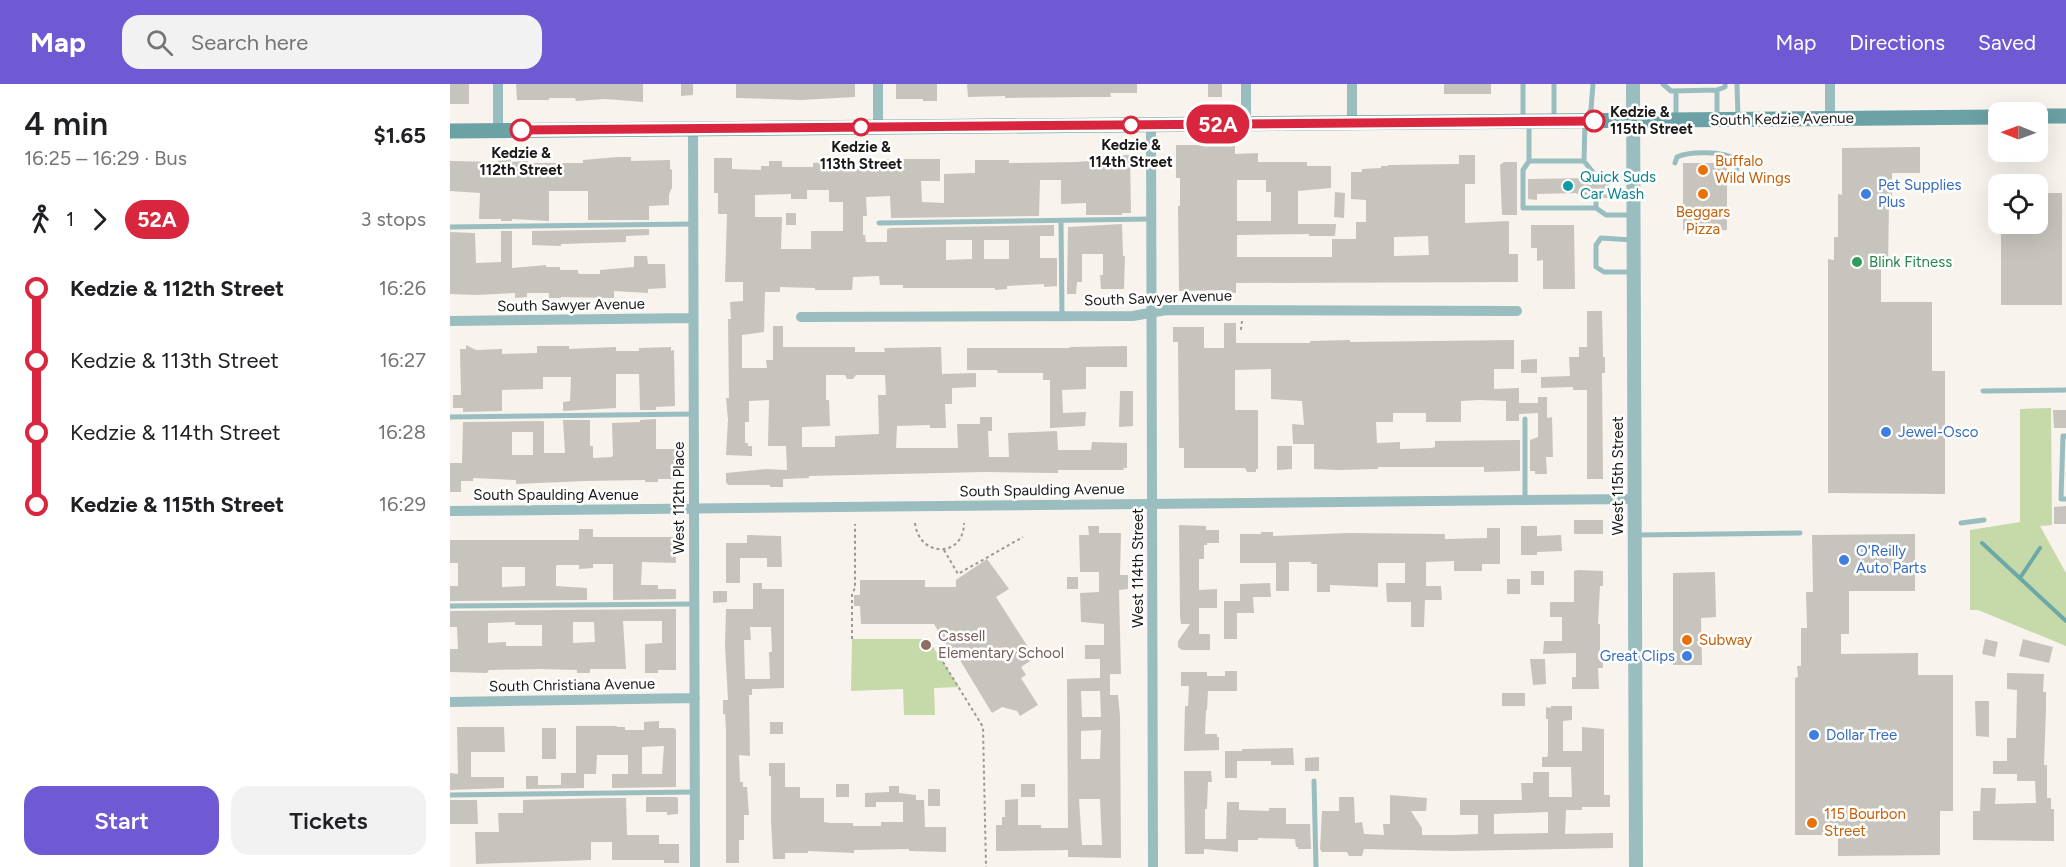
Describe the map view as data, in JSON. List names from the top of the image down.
{
  "streets": {
    "main road": ["South Kedzie Avenue"],
    "street": [
      "South Sawyer Avenue",
      "West 115th Street",
      "South Spaulding Avenue",
      "West 112th Place",
      "West 114th Street",
      "South Christiana Avenue"
    ]
  },
  "crossings": [
    ["South Kedzie Avenue", "West 115th Street"],
    ["South Kedzie Avenue", "West 112th Place"],
    ["South Kedzie Avenue", "West 114th Street"],
    ["South Sawyer Avenue", "West 112th Place"],
    ["South Sawyer Avenue", "West 114th Street"],
    ["West 115th Street", "South Spaulding Avenue"],
    ["South Spaulding Avenue", "West 112th Place"],
    ["South Spaulding Avenue", "West 114th Street"],
    ["West 112th Place", "South Christiana Avenue"]
  ],
  "places": [
    "Kedzie & 115th Street",
    "Kedzie & 114th Street",
    "Kedzie & 113th Street",
    "Kedzie & 112th Street",
    "Buffalo Wild Wings",
    "Quick Suds Car Wash",
    "Beggars Pizza",
    "Pet Supplies Plus",
    "Blink Fitness",
    "Jewel-Osco",
    "O'Reilly Auto Parts",
    "Subway",
    "Cassell Elementary School",
    "Great Clips",
    "Dollar Tree",
    "115 Bourbon Street"
  ],
  "lines": ["bus line 52A"],
  "north": "left",
  "page": {
    "header": "Map",
    "search": "Search here",
    "nav": ["Map", "Directions", "Saved"],
    "heading": ["4 min", "16:25 – 16:29 · Bus", "$1.65"],
    "on_map": "52A",
    "legs": ["1", "52A", "3 stops"],
    "list": [
      {
        "name": "Kedzie & 112th Street",
        "value": "16:26"
      },
      {
        "name": "Kedzie & 113th Street",
        "value": "16:27"
      },
      {
        "name": "Kedzie & 114th Street",
        "value": "16:28"
      },
      {
        "name": "Kedzie & 115th Street",
        "value": "16:29"
      }
    ],
    "buttons": ["Start", "Tickets"]
  }
}
